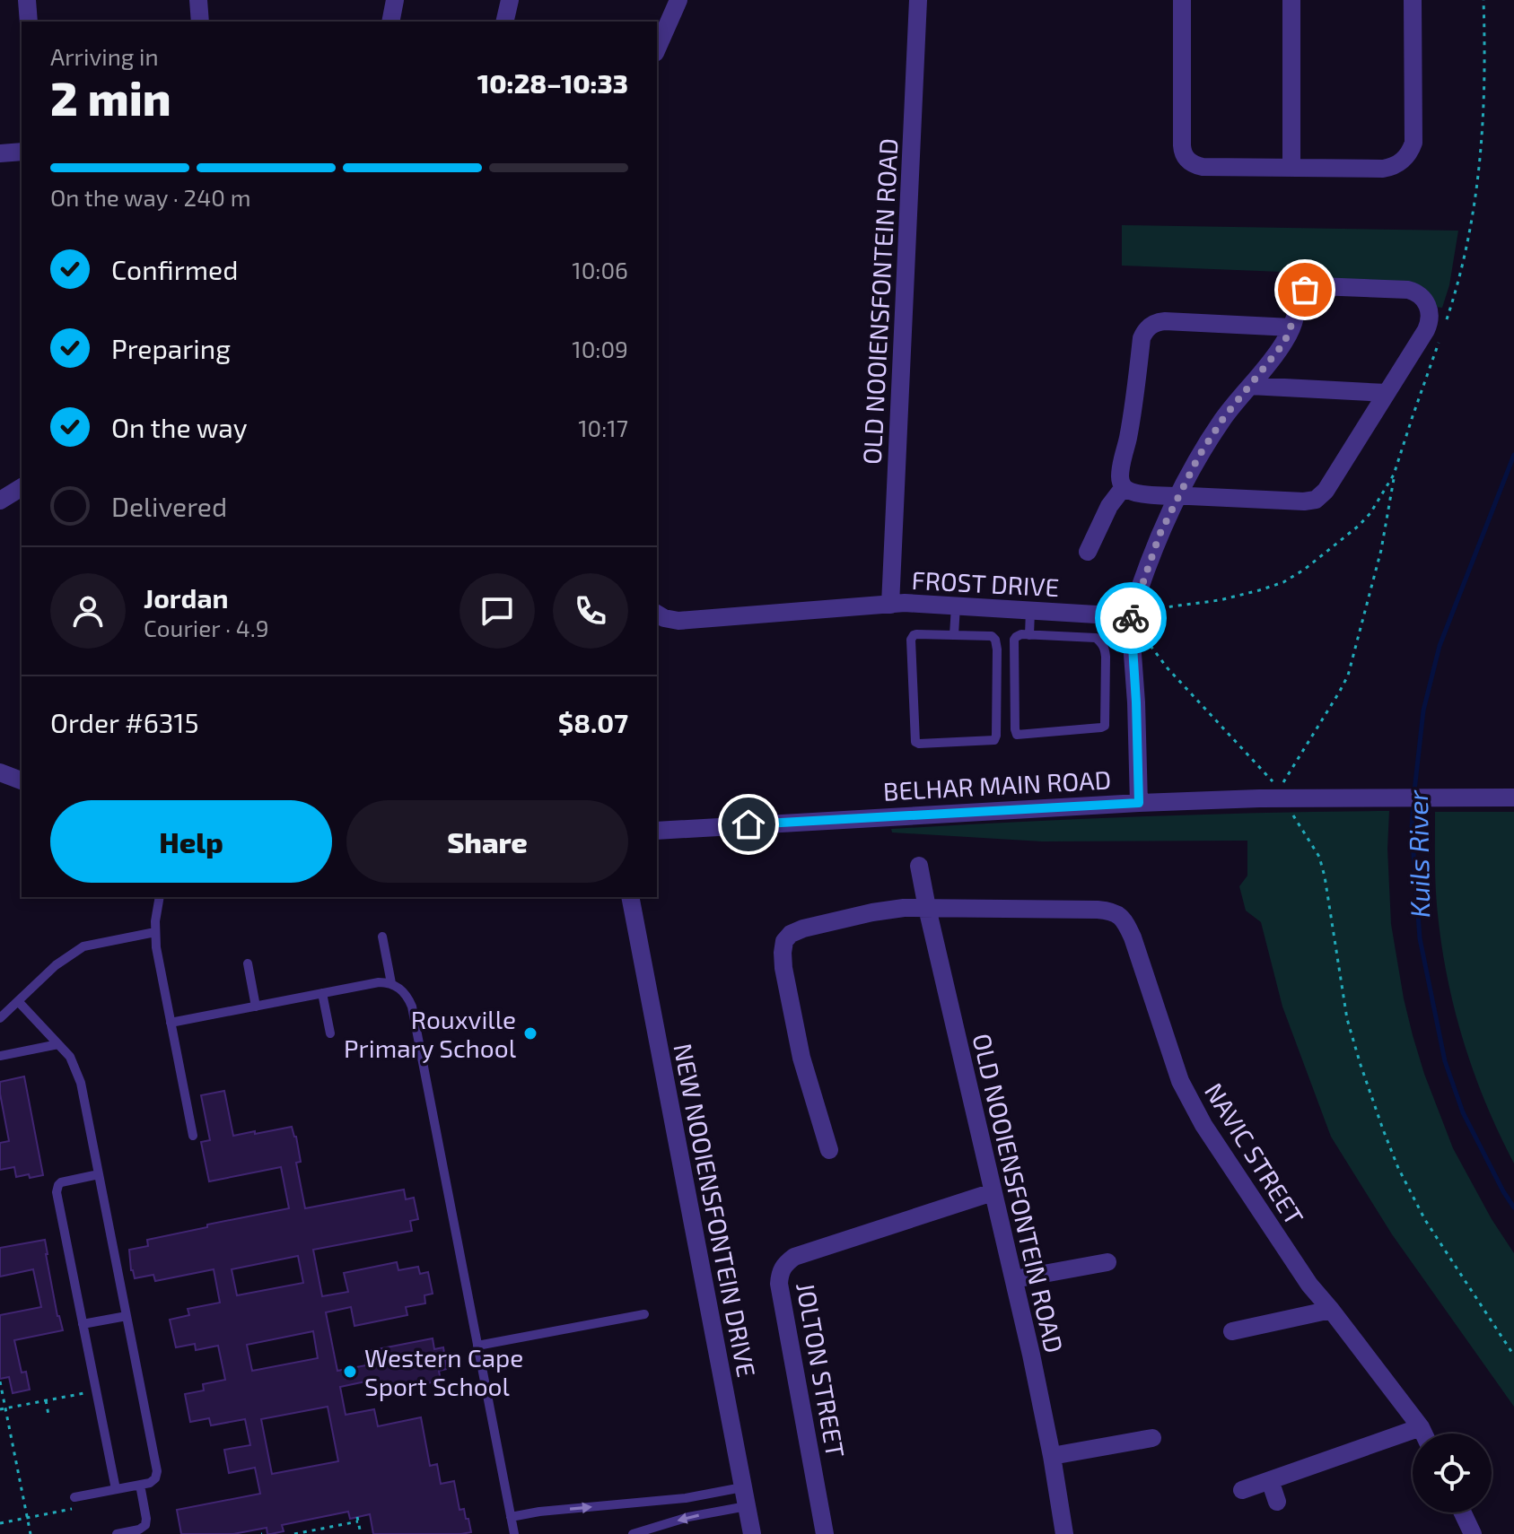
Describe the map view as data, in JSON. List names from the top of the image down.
{
  "streets": {
    "street": [
      "OLD NOOIENSFONTEIN ROAD",
      "FROST DRIVE",
      "BELHAR MAIN ROAD",
      "NAVIC STREET",
      "NEW NOOIENSFONTEIN DRIVE",
      "JOLTON STREET"
    ]
  },
  "crossings": [
    ["OLD NOOIENSFONTEIN ROAD", "FROST DRIVE"],
    ["OLD NOOIENSFONTEIN ROAD", "NAVIC STREET"],
    ["OLD NOOIENSFONTEIN ROAD", "JOLTON STREET"]
  ],
  "water": ["Kuils River"],
  "places": ["Rouxville Primary School", "Western Cape Sport School"],
  "page": {
    "heading": ["2 min", "Arriving in", "10:28–10:33"],
    "panel": [
      "Jordan",
      "Courier · 4.9",
      "Order #6315",
      "$8.07"
    ],
    "bar": "On the way · 240 m",
    "list": [
      ["Confirmed", "10:06"],
      ["Preparing", "10:09"],
      ["On the way", "10:17"],
      "Delivered"
    ],
    "buttons": ["Help", "Share"]
  }
}
